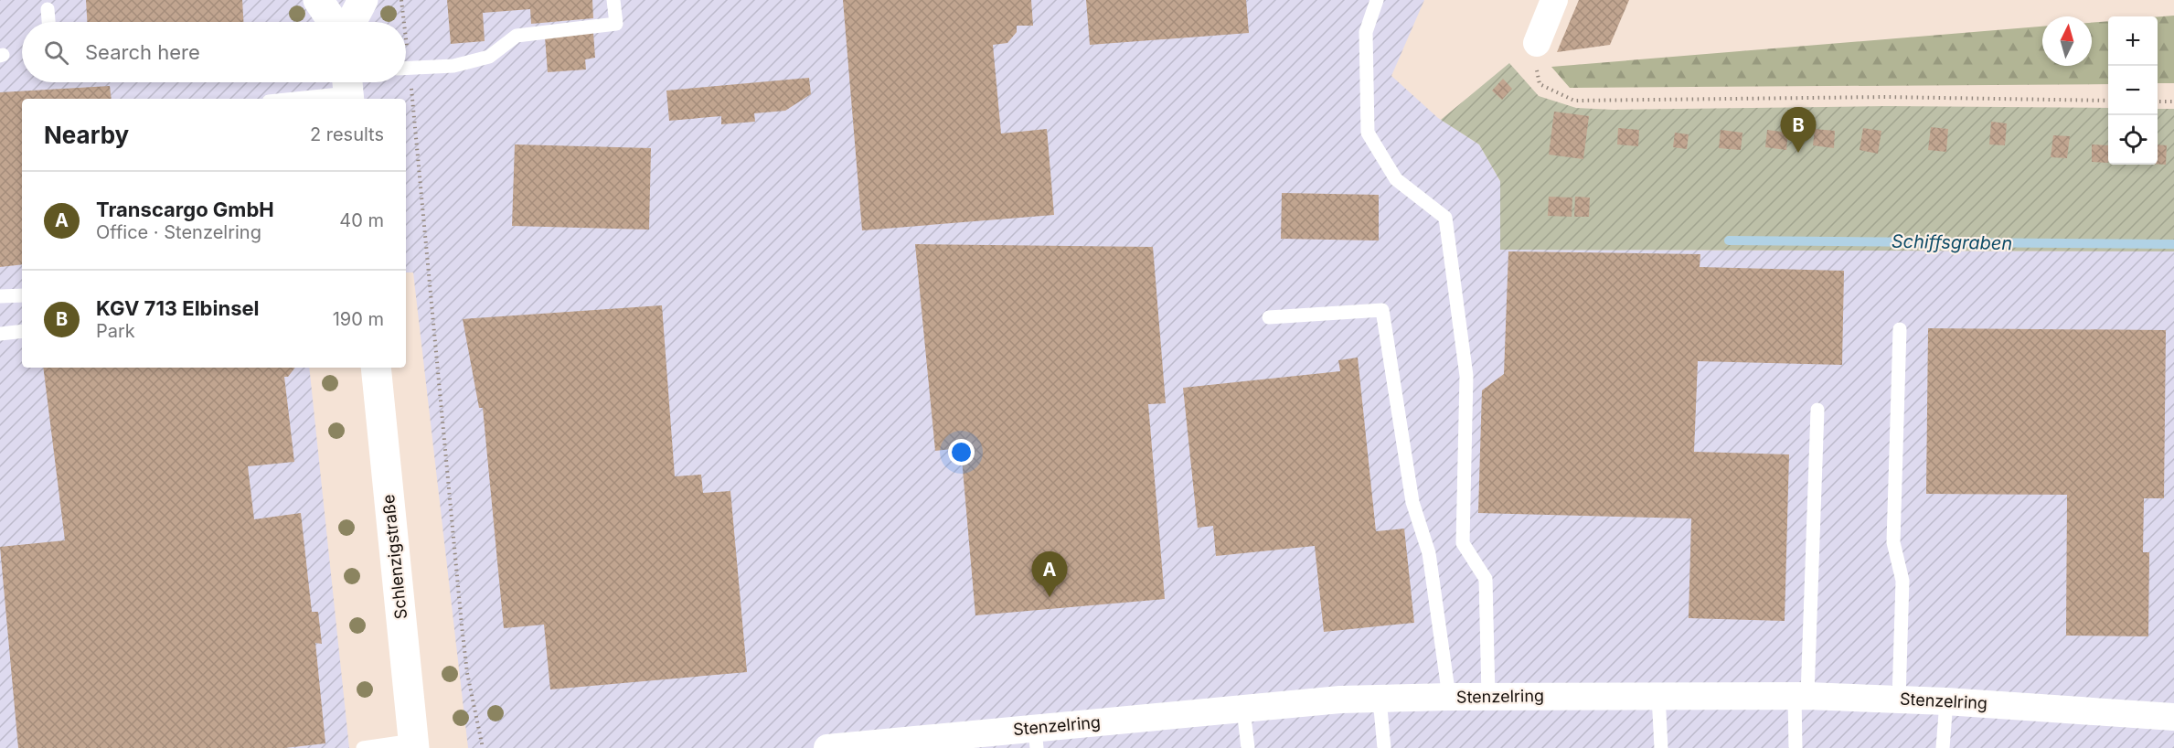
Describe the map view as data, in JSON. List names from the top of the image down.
{
  "streets": {
    "street": ["Schlenzigstraße", "Stenzelring"]
  },
  "water": ["Schiffsgraben"],
  "north": "top",
  "page": {
    "map_buttons": ["+", "−"],
    "search": "Search here",
    "heading": ["Nearby", "2 results"],
    "pins": ["B", "A"],
    "list": [
      {
        "mark": "A",
        "name": "Transcargo GmbH",
        "note": "Office · Stenzelring",
        "value": "40 m"
      },
      {
        "mark": "B",
        "name": "KGV 713 Elbinsel",
        "note": "Park",
        "value": "190 m"
      }
    ]
  }
}
